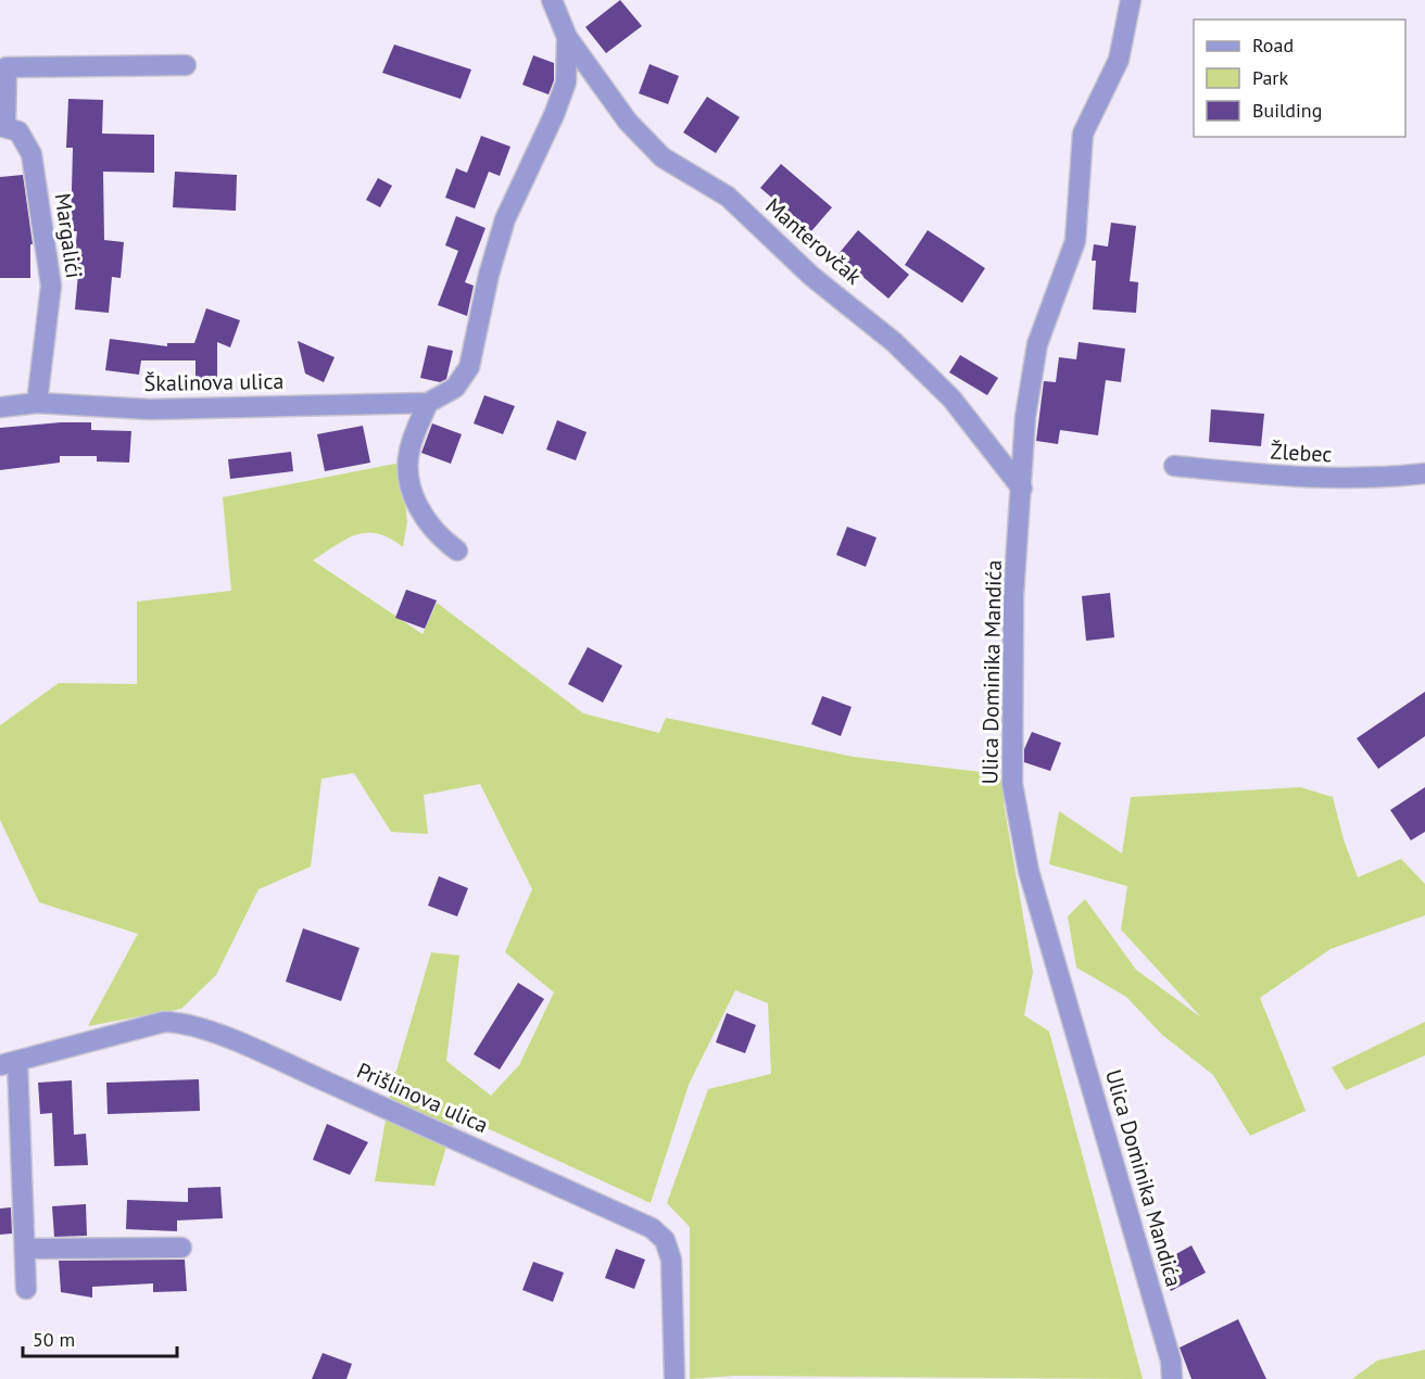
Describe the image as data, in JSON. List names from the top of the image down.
{
  "streets": {
    "street": [
      "Margalići",
      "Manterovčak",
      "Škalinova ulica",
      "Žlebec",
      "Ulica Dominika Mandića",
      "Prišlinova ulica"
    ]
  },
  "crossings": [
    ["Margalići", "Škalinova ulica"],
    ["Manterovčak", "Škalinova ulica"],
    ["Manterovčak", "Ulica Dominika Mandića"]
  ],
  "legend": ["Road", "Park", "Building"],
  "scale_bar": "50 m"
}
